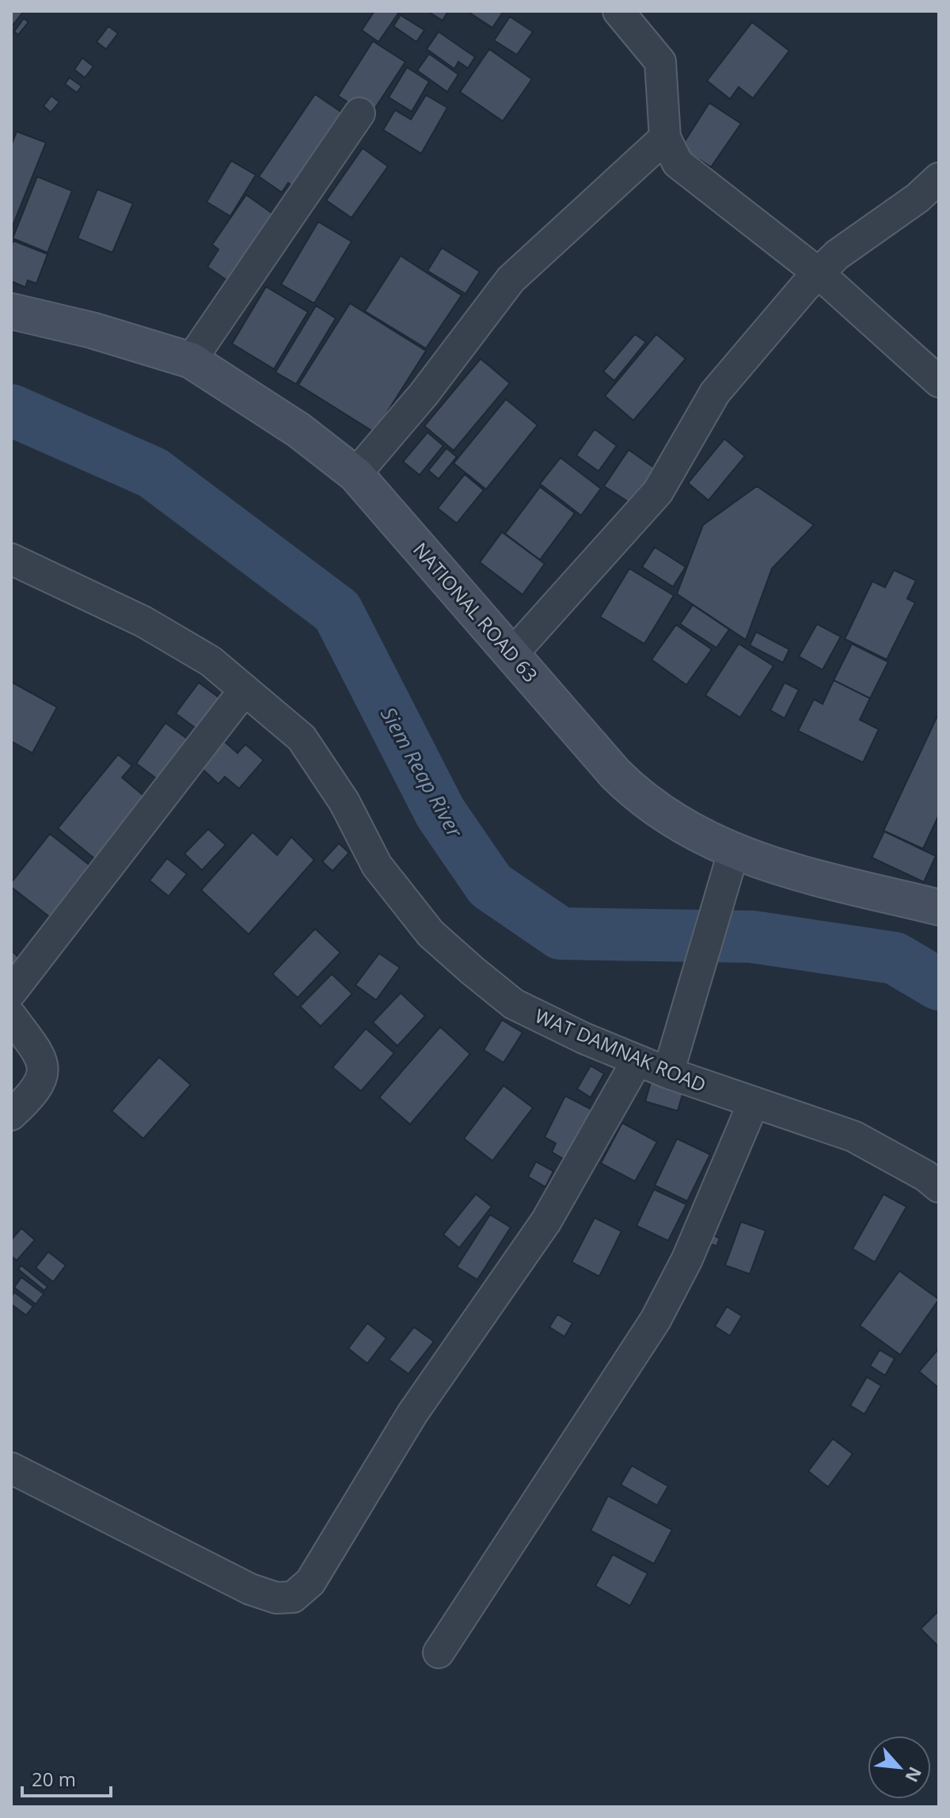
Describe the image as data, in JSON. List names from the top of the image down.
{
  "streets": {
    "street": ["NATIONAL ROAD 63", "WAT DAMNAK ROAD"]
  },
  "water": ["Siem Reap River"],
  "scale_bar": "20 m",
  "north": "bottom right"
}
